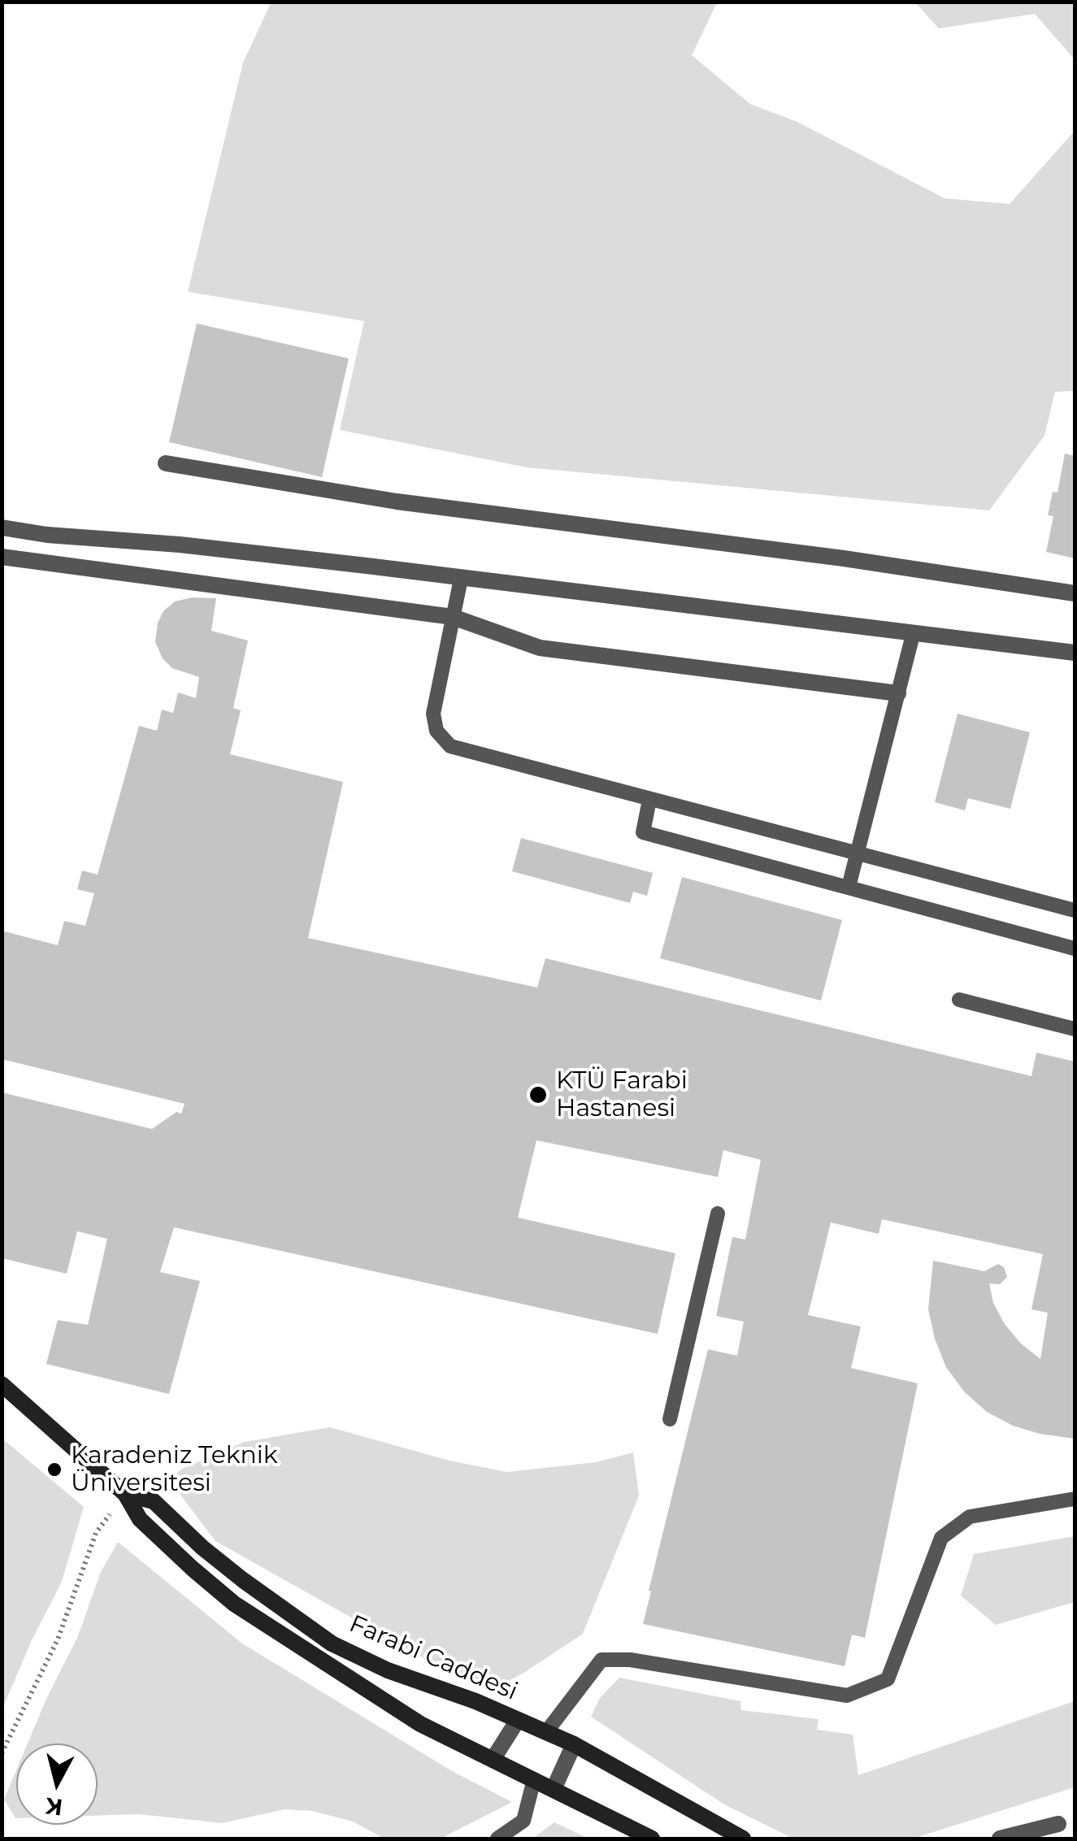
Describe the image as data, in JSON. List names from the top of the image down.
{
  "streets": {
    "street": ["Farabi Caddesi"]
  },
  "places": ["KTÜ Farabi Hastanesi", "Karadeniz Teknik Üniversitesi"],
  "north": "bottom"
}
